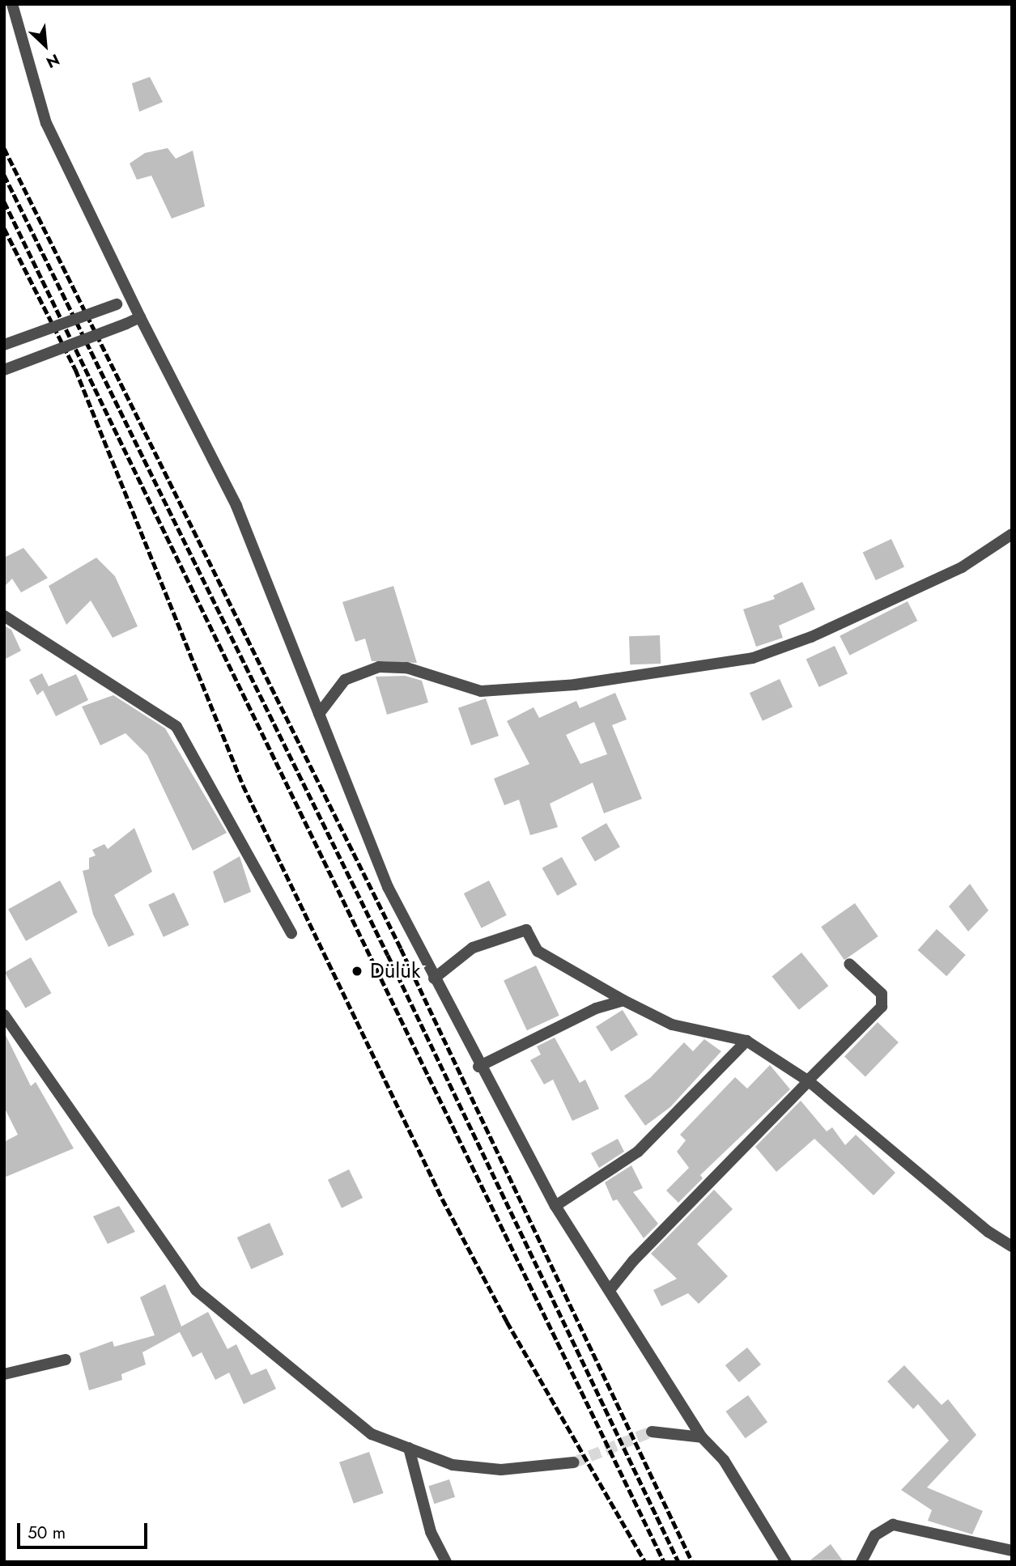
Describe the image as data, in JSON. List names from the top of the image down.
{
  "places": ["Dülük"],
  "scale_bar": "50 m",
  "north": "bottom right"
}
